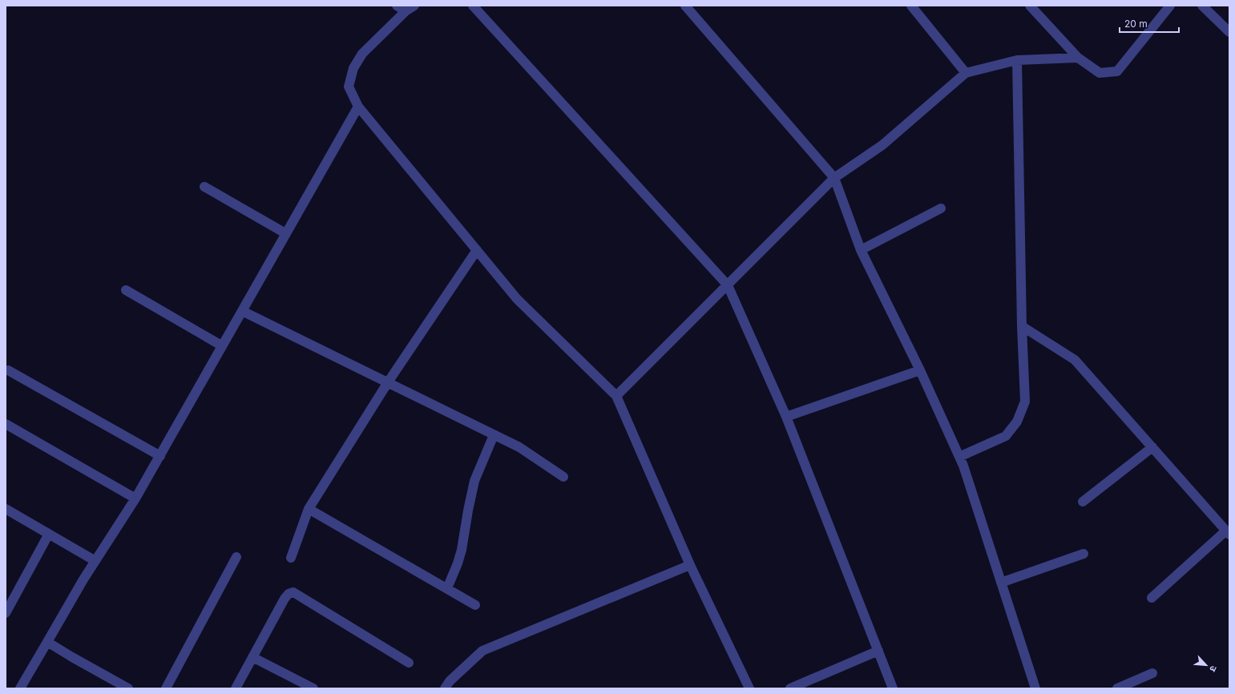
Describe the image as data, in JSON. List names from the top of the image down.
{
  "scale_bar": "20 m",
  "north": "bottom right"
}
